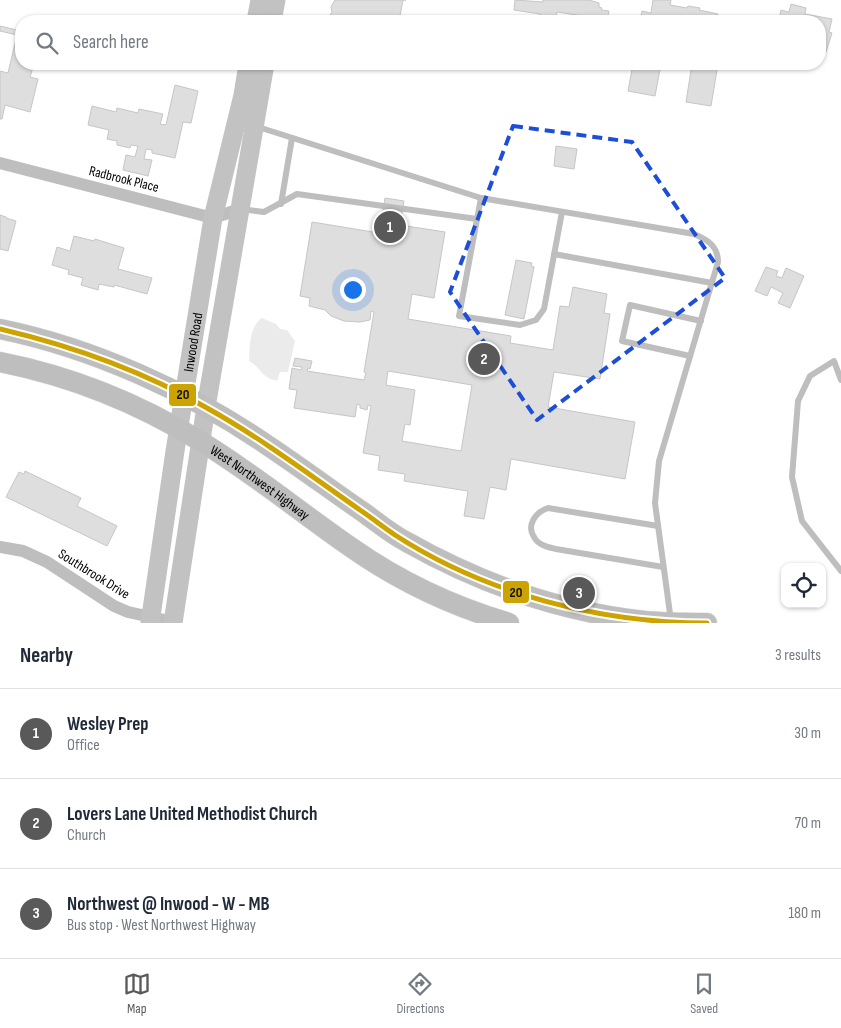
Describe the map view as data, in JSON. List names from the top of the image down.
{
  "streets": {
    "main road": ["Inwood Road", "West Northwest Highway"],
    "street": ["Radbrook Place", "Southbrook Drive"]
  },
  "crossings": [
    ["Radbrook Place", "Inwood Road"],
    ["Inwood Road", "West Northwest Highway"],
    ["Inwood Road", "Southbrook Drive"]
  ],
  "lines": ["transit line 20"],
  "page": {
    "search": "Search here",
    "pins": ["1", "2", "3"],
    "heading": ["Nearby", "3 results"],
    "list": [
      {
        "mark": "1",
        "name": "Wesley Prep",
        "note": "Office",
        "value": "30 m"
      },
      {
        "mark": "2",
        "name": "Lovers Lane United Methodist Church",
        "note": "Church",
        "value": "70 m"
      },
      {
        "mark": "3",
        "name": "Northwest @ Inwood - W - MB",
        "note": "Bus stop · West Northwest Highway",
        "value": "180 m"
      }
    ],
    "nav": ["Map", "Directions", "Saved"]
  }
}
